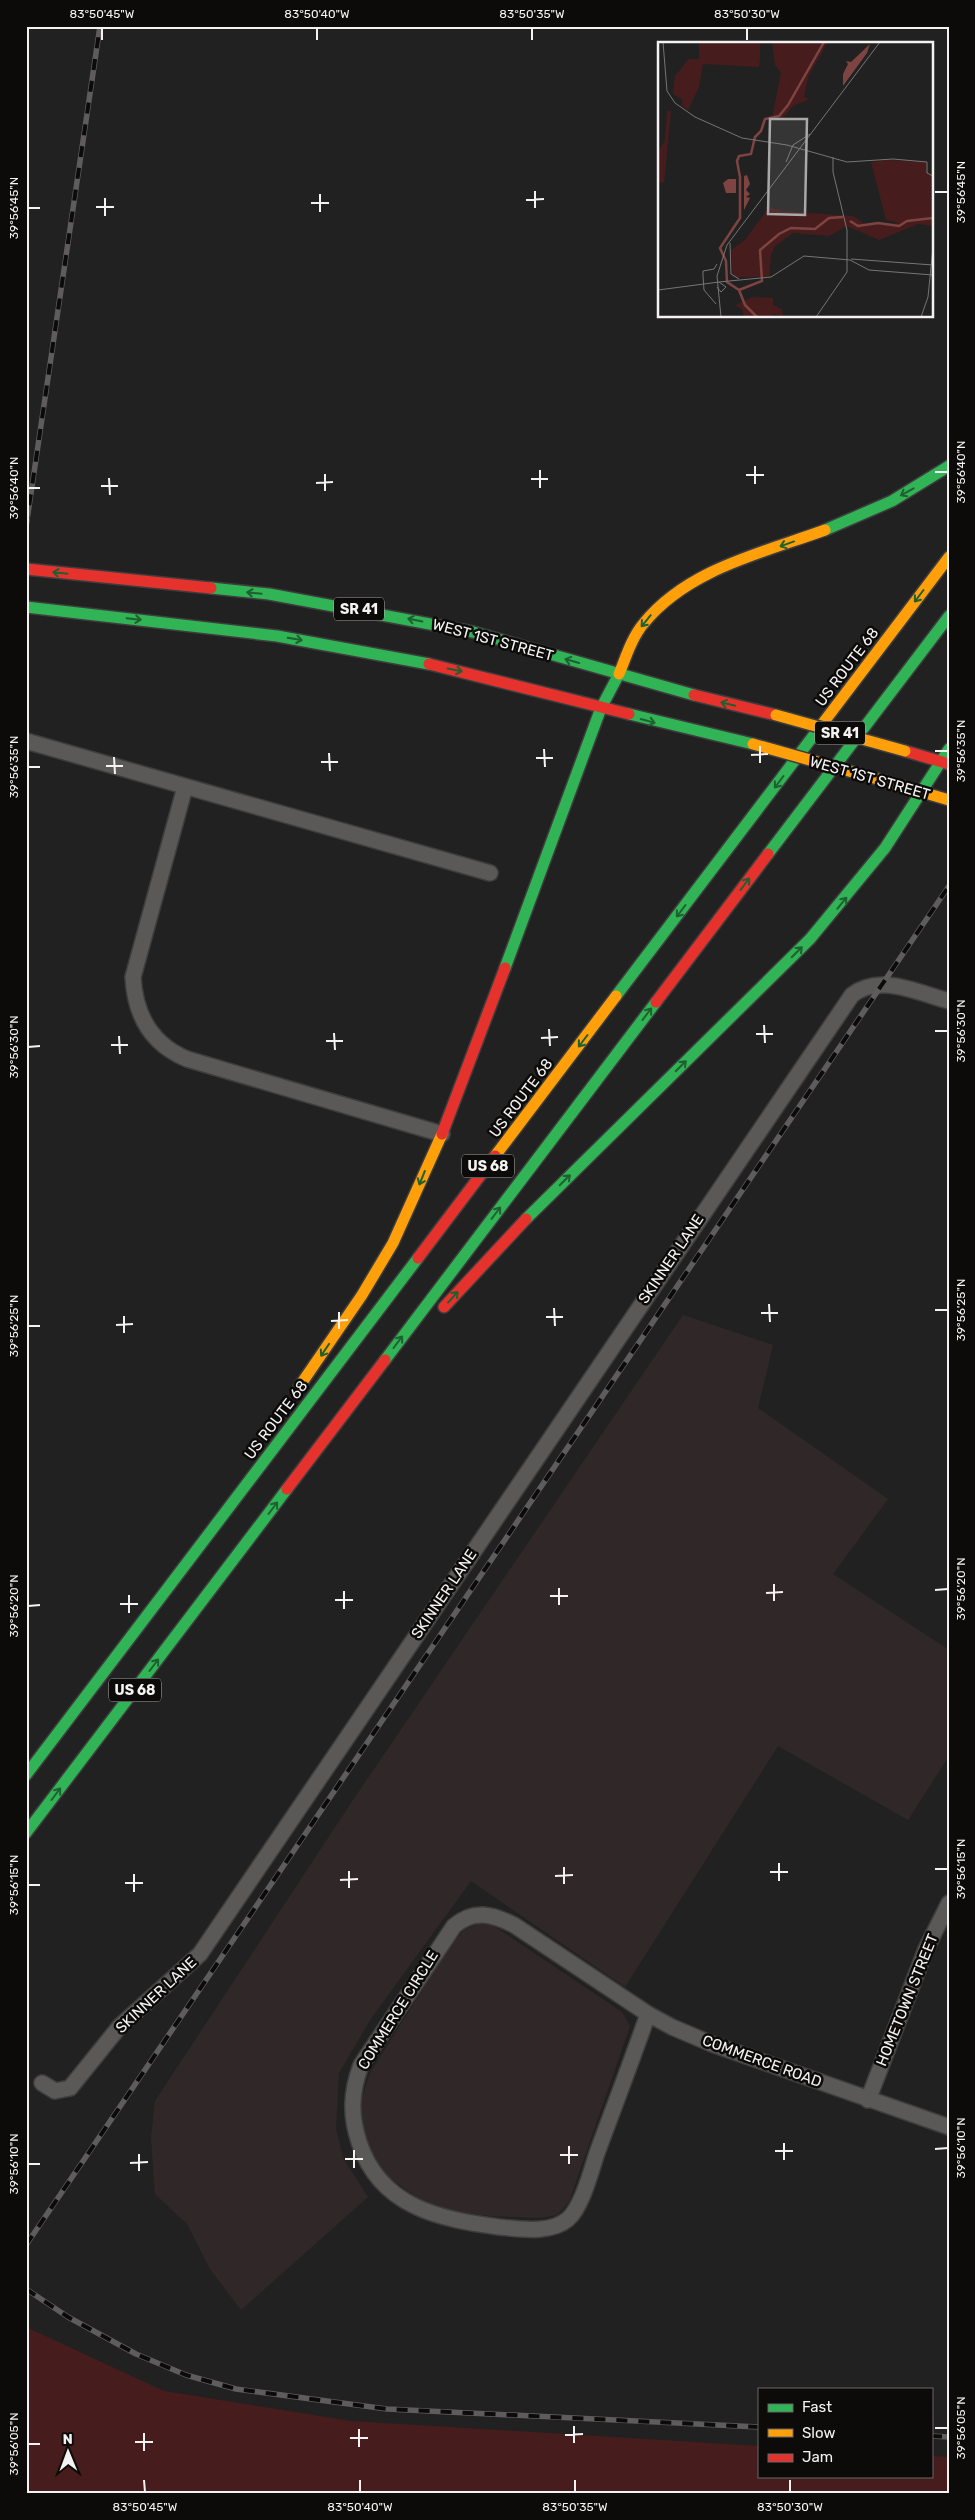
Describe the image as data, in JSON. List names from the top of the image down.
{
  "streets": {
    "main road": [
      "SR 41",
      "WEST 1ST STREET",
      "US ROUTE 68",
      "US 68"
    ],
    "street": [
      "SKINNER LANE",
      "HOMETOWN STREET",
      "COMMERCE CIRCLE",
      "COMMERCE ROAD"
    ]
  },
  "crossings": [
    ["HOMETOWN STREET", "COMMERCE ROAD"],
    ["COMMERCE CIRCLE", "COMMERCE ROAD"]
  ],
  "legend": ["Fast", "Slow", "Jam"],
  "north": "top",
  "coordinates": [
    "83°50'45\"W",
    "83°50'40\"W",
    "83°50'35\"W",
    "83°50'30\"W",
    "39°56'45\"N",
    "39°56'40\"N",
    "39°56'35\"N",
    "39°56'30\"N",
    "39°56'25\"N",
    "39°56'20\"N",
    "39°56'15\"N",
    "39°56'10\"N",
    "39°56'05\"N"
  ]
}
